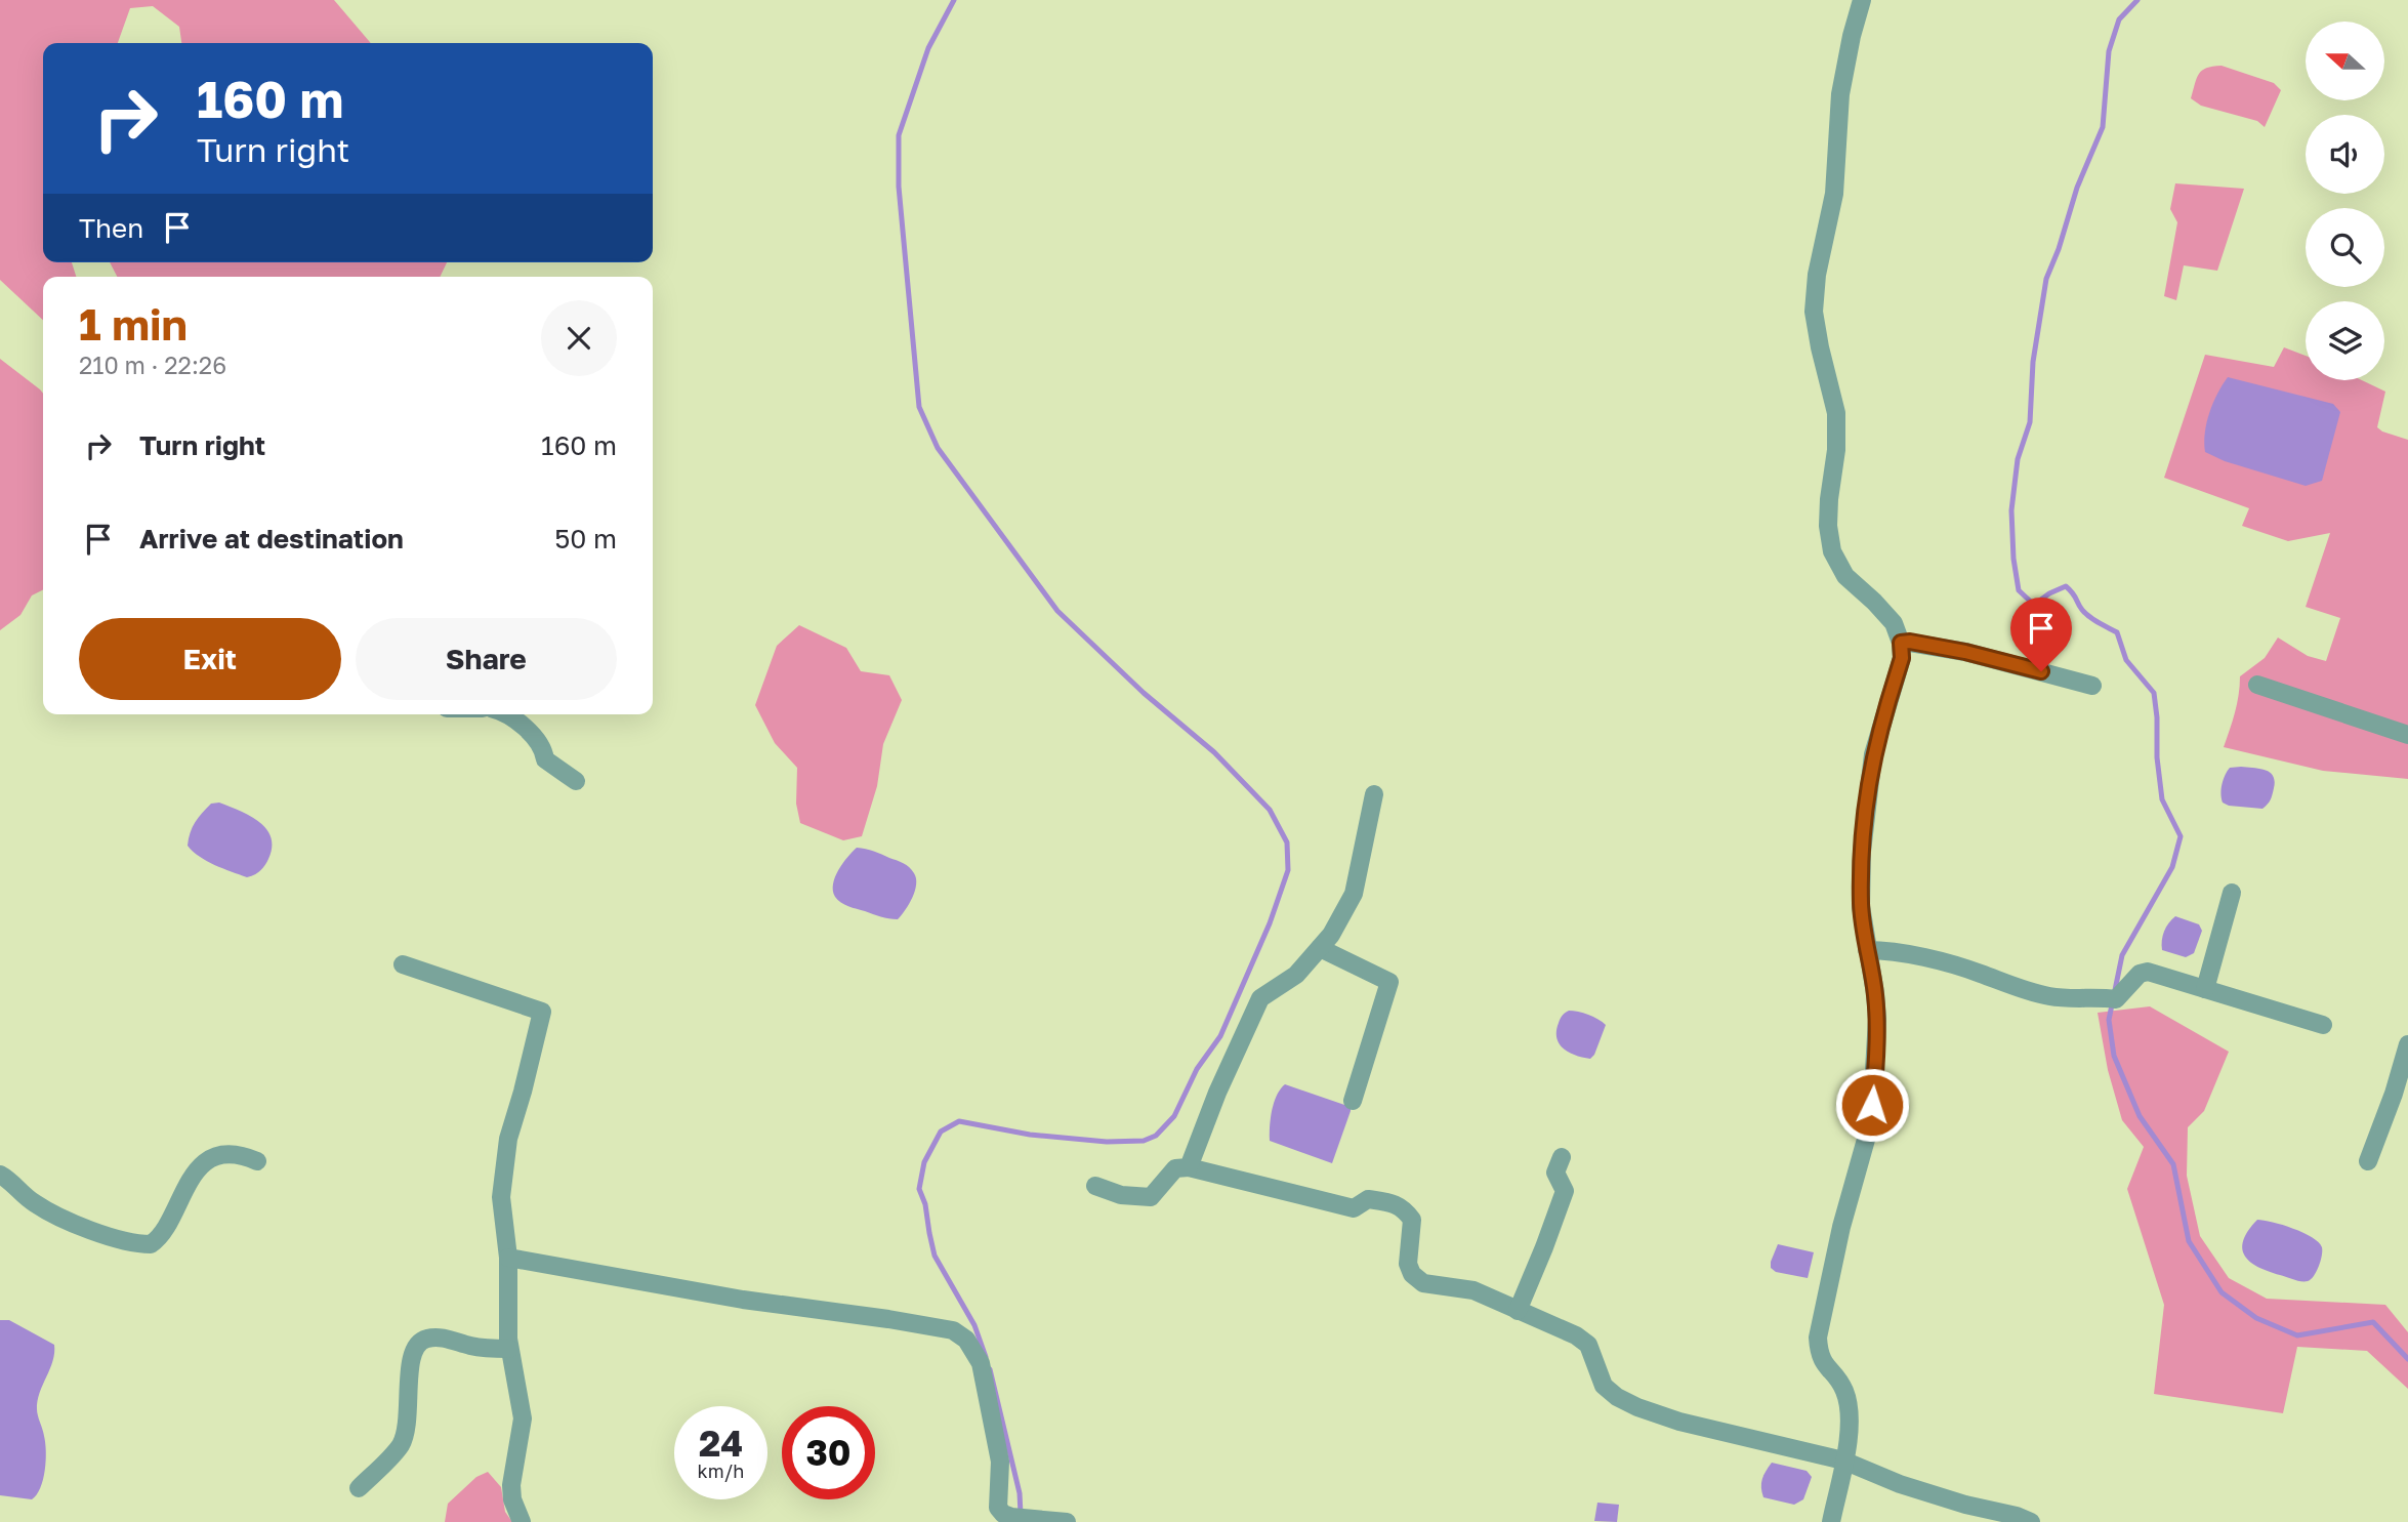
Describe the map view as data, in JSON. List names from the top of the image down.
{
  "north": "left",
  "page": {
    "turn": ["160 m", "Turn right"],
    "then": "Then",
    "heading": ["1 min", "210 m · 22:26"],
    "list": [
      {
        "name": "Turn right",
        "value": "160 m"
      },
      {
        "name": "Arrive at destination",
        "value": "50 m"
      }
    ],
    "buttons": ["Exit", "Share"],
    "speed": "24 km/h",
    "limit": "30"
  }
}
